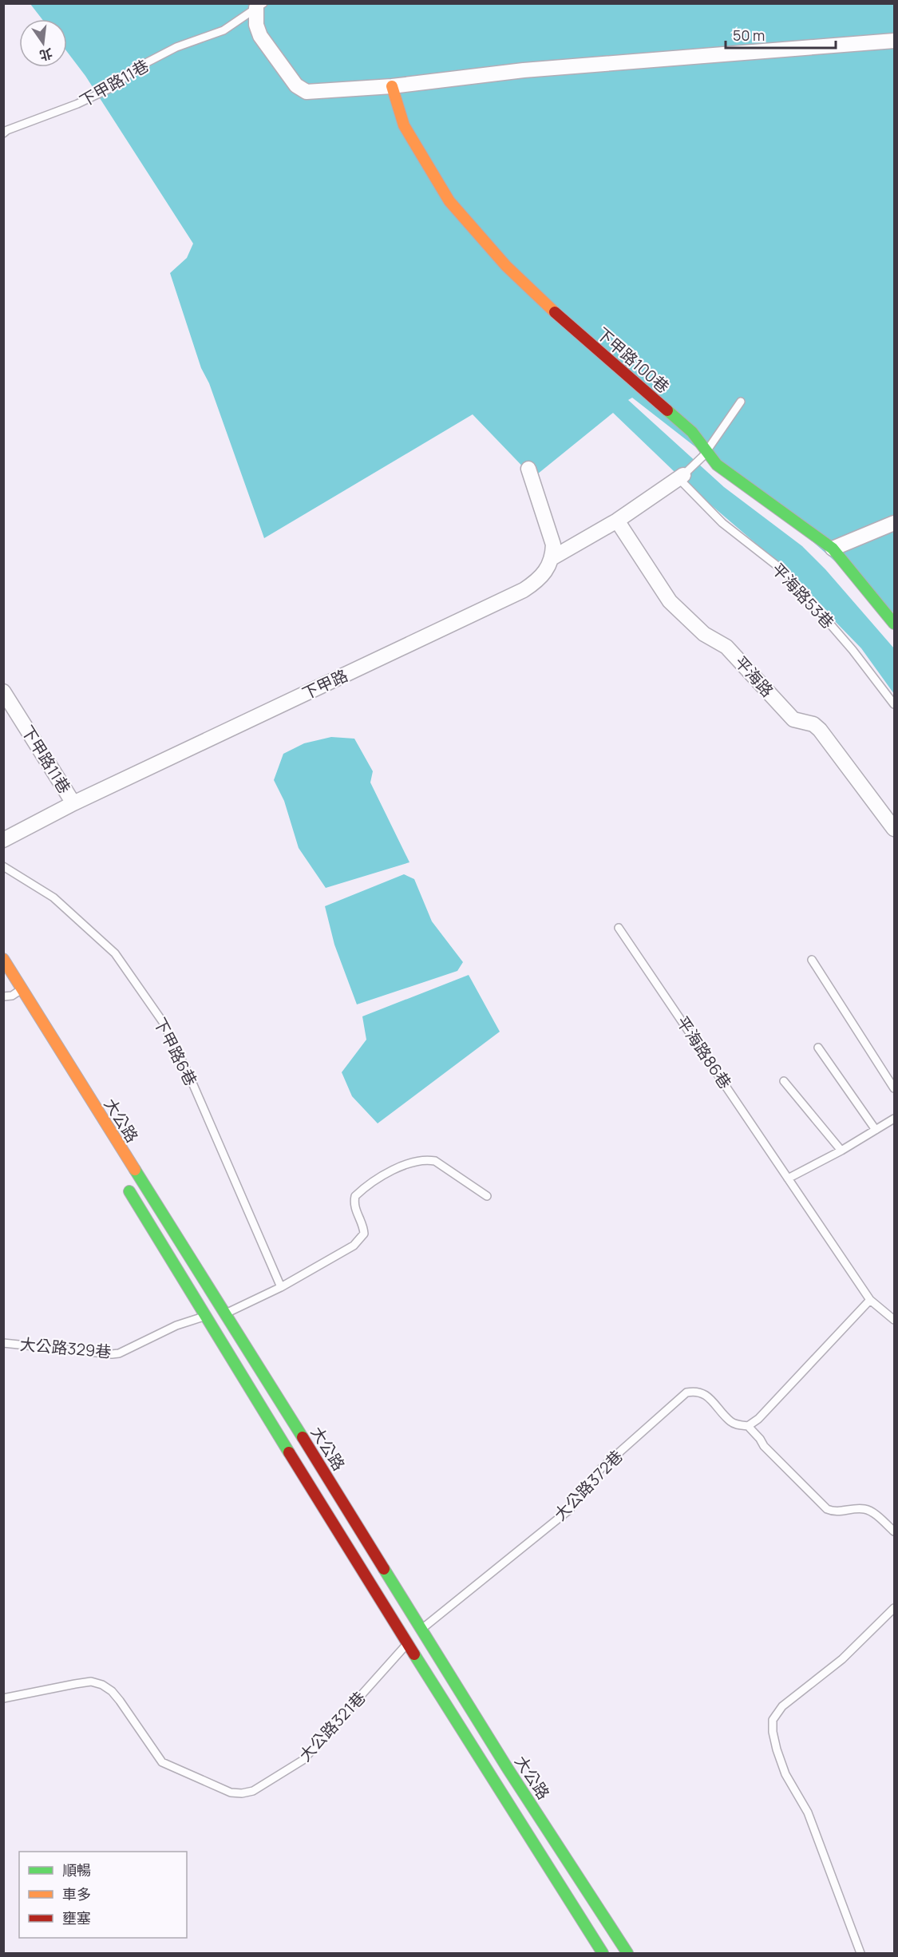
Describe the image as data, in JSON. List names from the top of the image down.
{
  "streets": {
    "main road": ["下甲路100巷", "大公路"],
    "street": ["下甲路11巷", "平海路", "下甲路"],
    "lane": [
      "平海路53巷",
      "下甲路6巷",
      "平海路86巷",
      "大公路329巷",
      "大公路372巷",
      "大公路321巷"
    ]
  },
  "crossings": [
    ["下甲路11巷", "下甲路"],
    ["下甲路6巷", "大公路329巷"],
    ["大公路", "大公路329巷"],
    ["大公路", "大公路372巷"],
    ["大公路", "大公路321巷"],
    ["大公路372巷", "大公路321巷"]
  ],
  "legend": ["順暢", "車多", "壅塞"],
  "scale_bar": "50 m",
  "north": "bottom"
}
